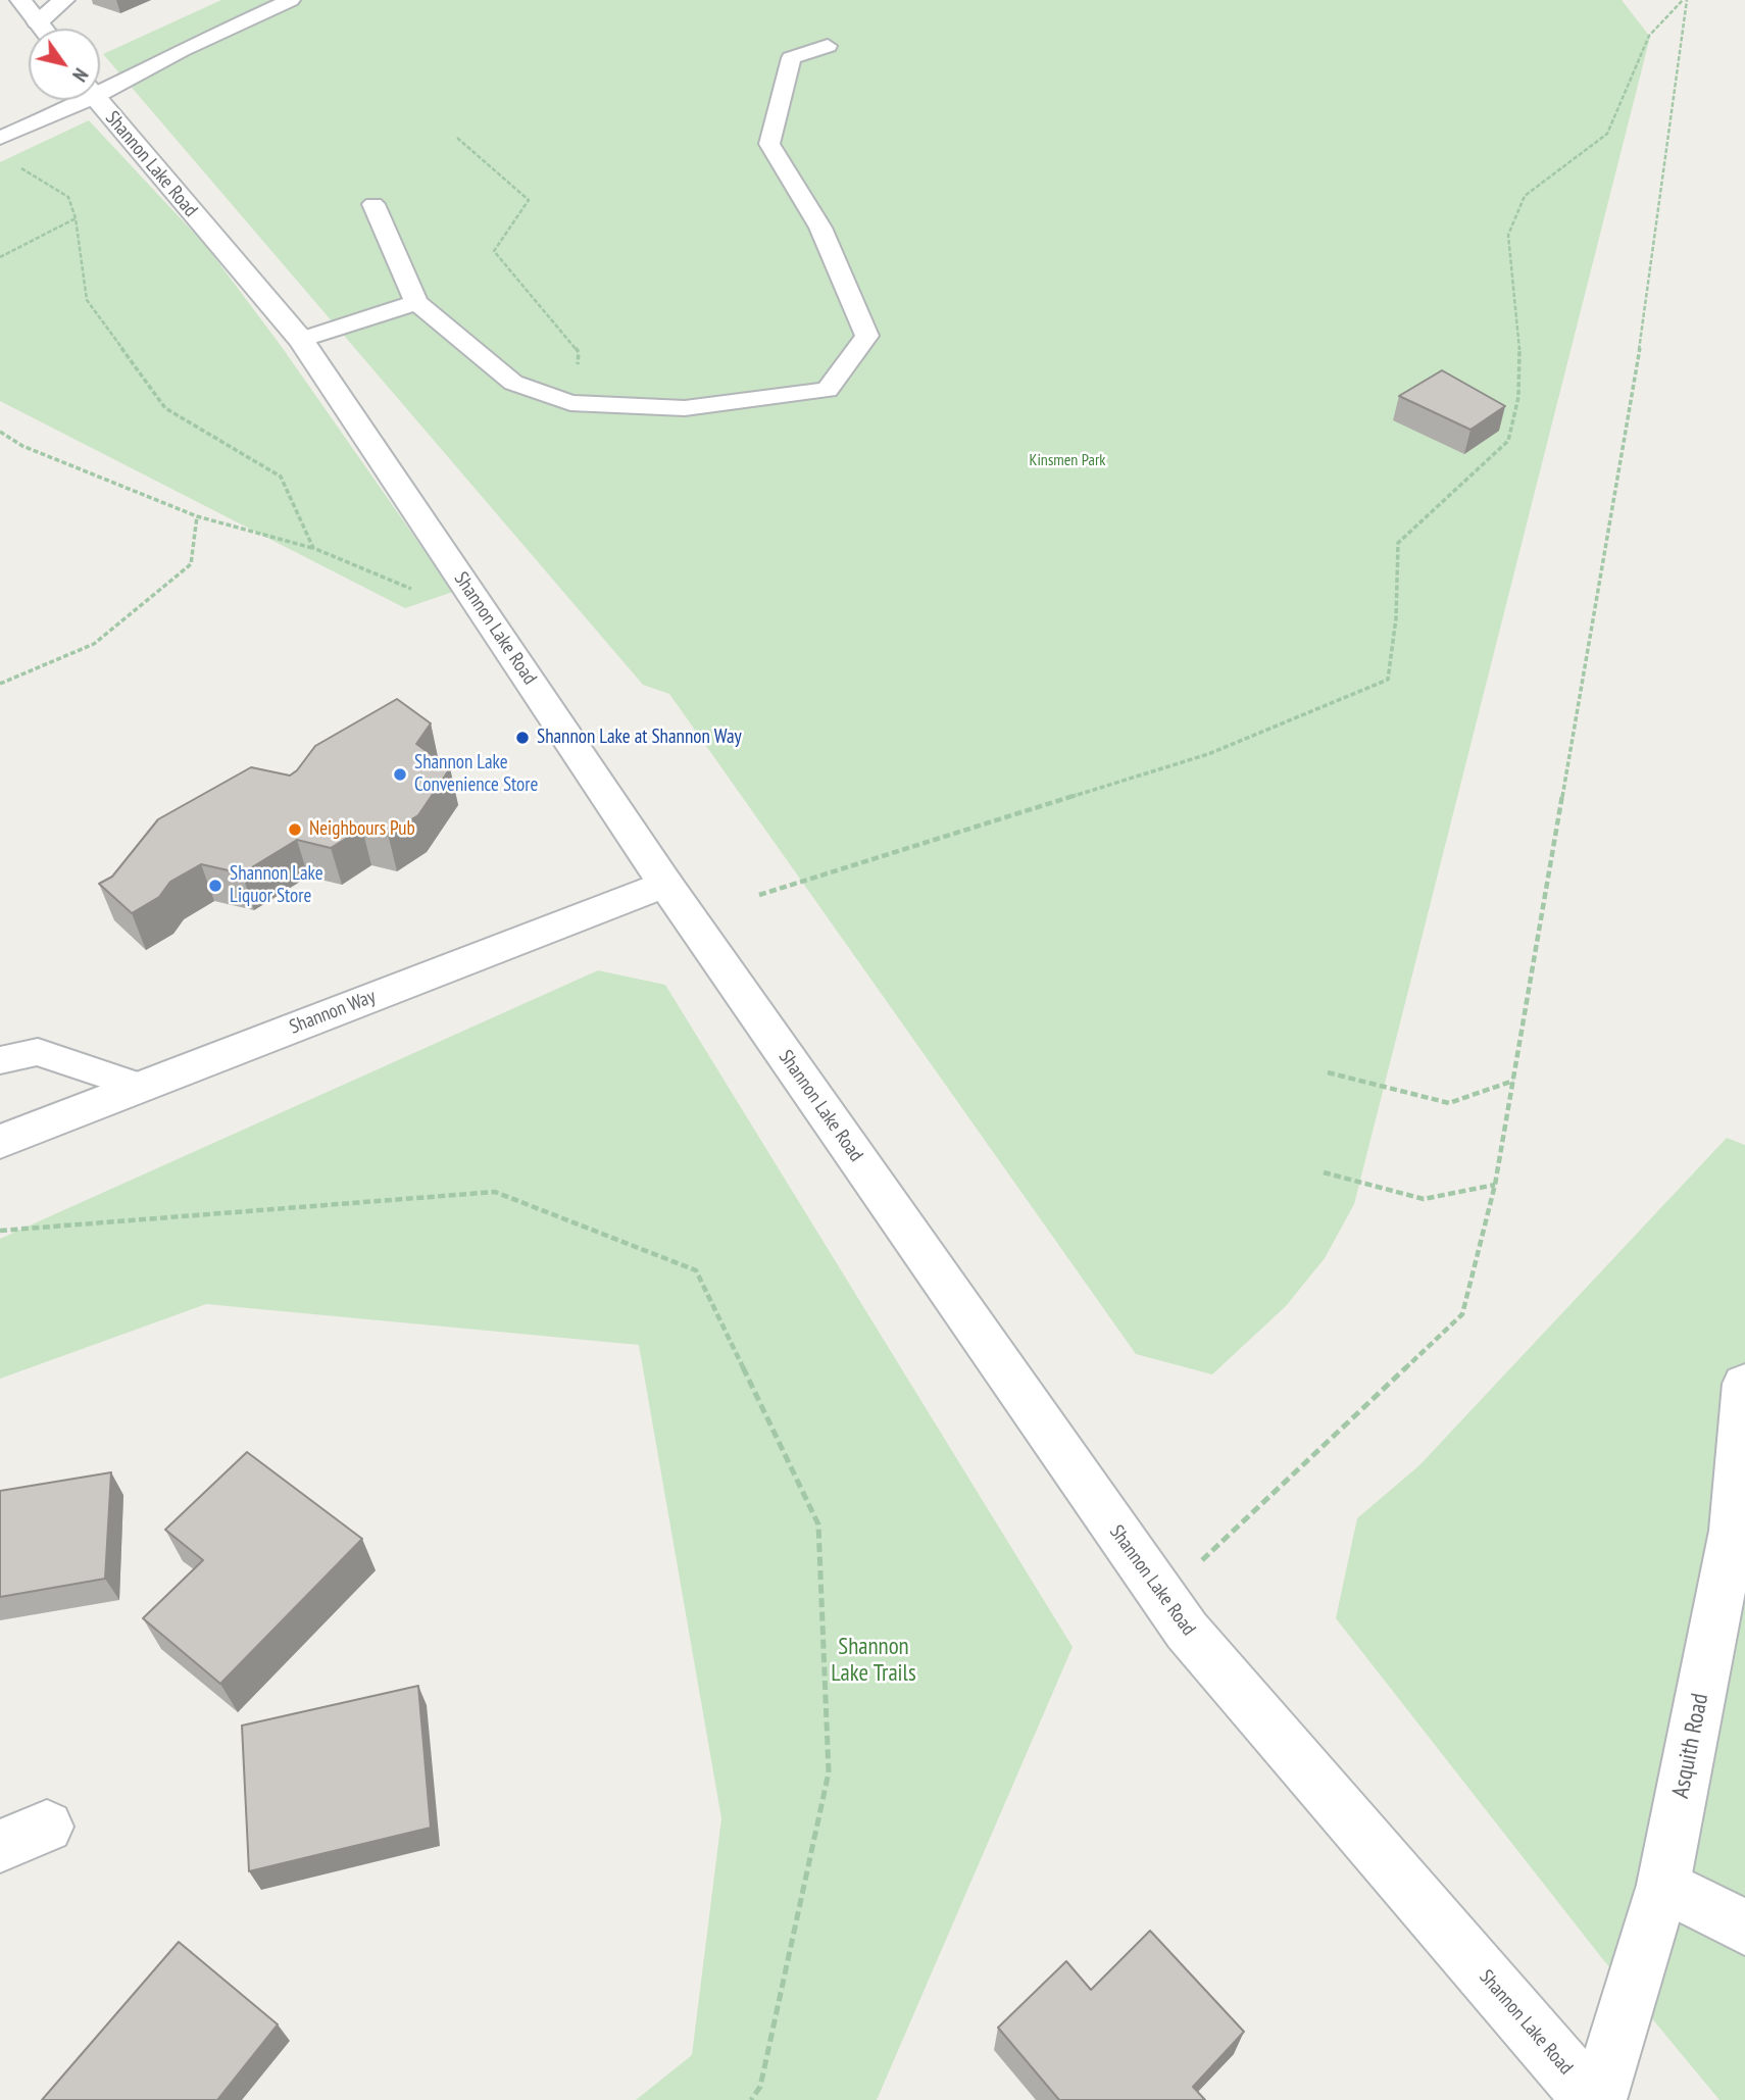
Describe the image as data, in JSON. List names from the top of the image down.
{
  "streets": {
    "main road": ["Shannon Lake Road", "Shannon Way", "Asquith Road"]
  },
  "crossings": [
    ["Shannon Lake Road", "Shannon Way"]
  ],
  "parks": ["Kinsmen Park", "Shannon Lake Trails"],
  "places": [
    "Shannon Lake at Shannon Way",
    "Shannon Lake Convenience Store",
    "Neighbours Pub",
    "Shannon Lake Liquor Store"
  ],
  "north": "bottom right"
}
